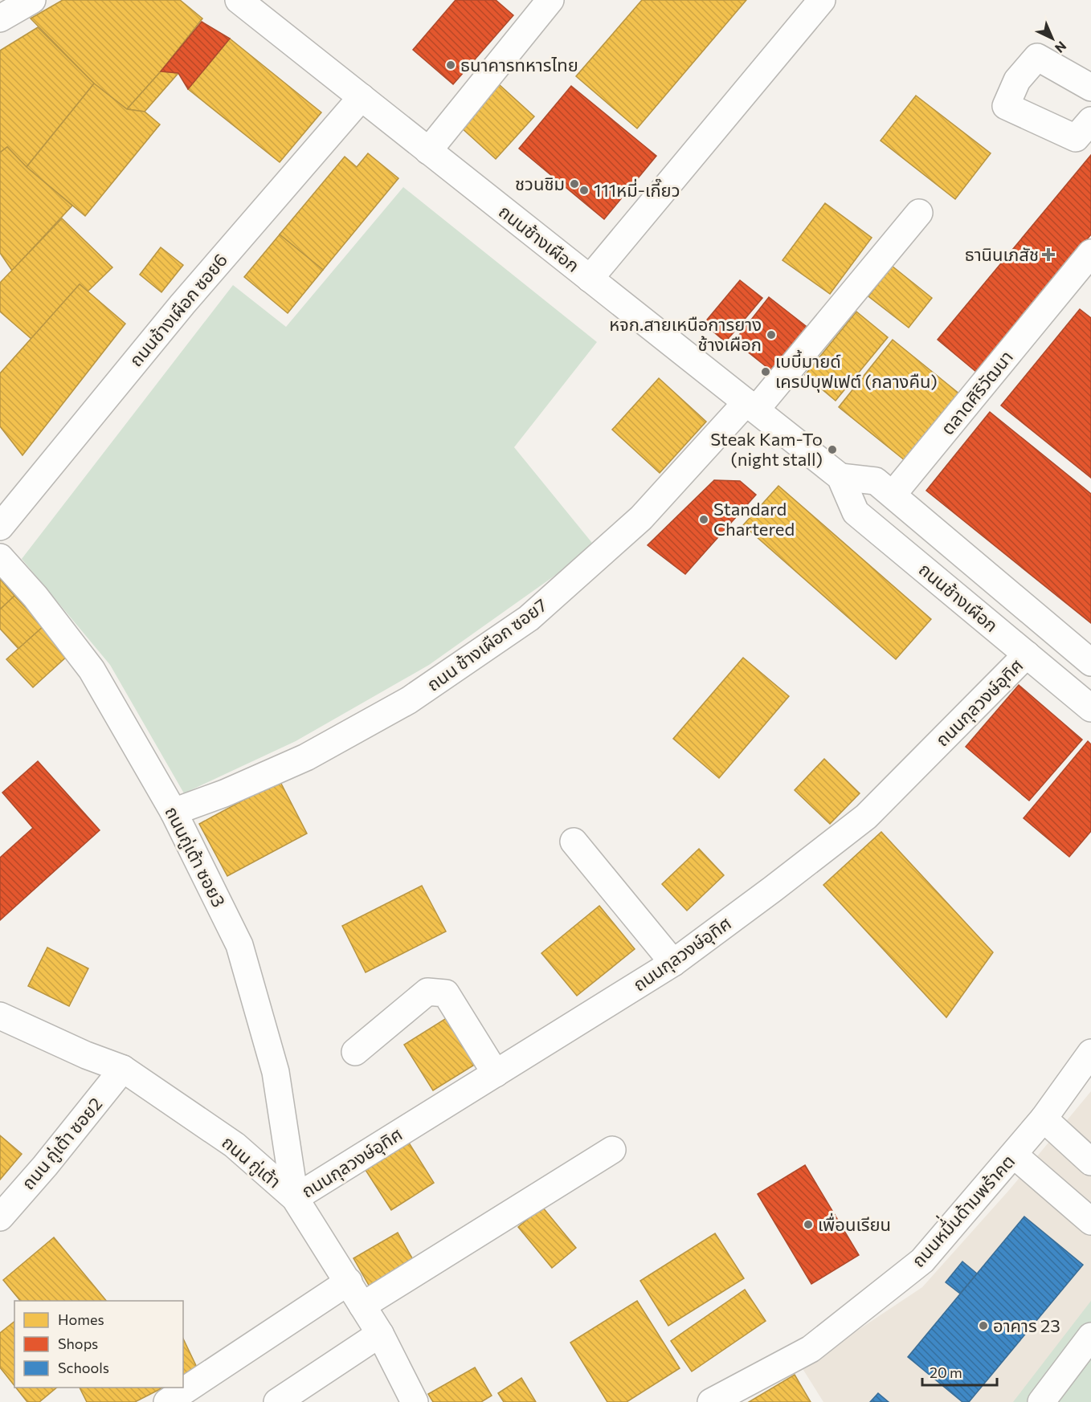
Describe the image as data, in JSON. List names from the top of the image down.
{
  "streets": {
    "street": [
      "ถนนช้างเผือก",
      "ถนนช้างเผือก ซอย6",
      "ตลาดศิริวัฒนา",
      "ถนน ช้างเผือก ซอย7",
      "ถนนกุลวงษ์อุทิศ",
      "ถนนกู่เต้า ซอย3",
      "ถนน กู่เต้า ซอย2",
      "ถนน กู่เต้า",
      "ถนนหมื่่นด้ามพร้าคต"
    ]
  },
  "crossings": [
    ["ถนนช้างเผือก", "ถนนช้างเผือก ซอย6"],
    ["ถนนช้างเผือก", "ตลาดศิริวัฒนา"],
    ["ถนนช้างเผือก", "ถนน ช้างเผือก ซอย7"],
    ["ถนนช้างเผือก", "ถนนกุลวงษ์อุทิศ"],
    ["ถนน ช้างเผือก ซอย7", "ถนนกู่เต้า ซอย3"],
    ["ถนนกุลวงษ์อุทิศ", "ถนนกู่เต้า ซอย3"],
    ["ถนนกุลวงษ์อุทิศ", "ถนน กู่เต้า"],
    ["ถนนกู่เต้า ซอย3", "ถนน กู่เต้า"],
    ["ถนน กู่เต้า ซอย2", "ถนน กู่เต้า"]
  ],
  "places": {
    "other": [
      "ธนาคารทหารไทย",
      "ชวนชิม",
      "111หมี่-เกี๊ยว",
      "หจก.สายเหนือการยาง ช้างเผือก",
      "เบบี้มายด์ เครปบุฟเฟต์ (กลางคืน)",
      "Steak Kam-To (night stall)",
      "Standard Chartered",
      "เพื่อนเรียน",
      "อาคาร 23"
    ],
    "health": ["ธานินเภสัช"]
  },
  "legend": ["Homes", "Shops", "Schools"],
  "scale_bar": "20 m",
  "north": "bottom right"
}
